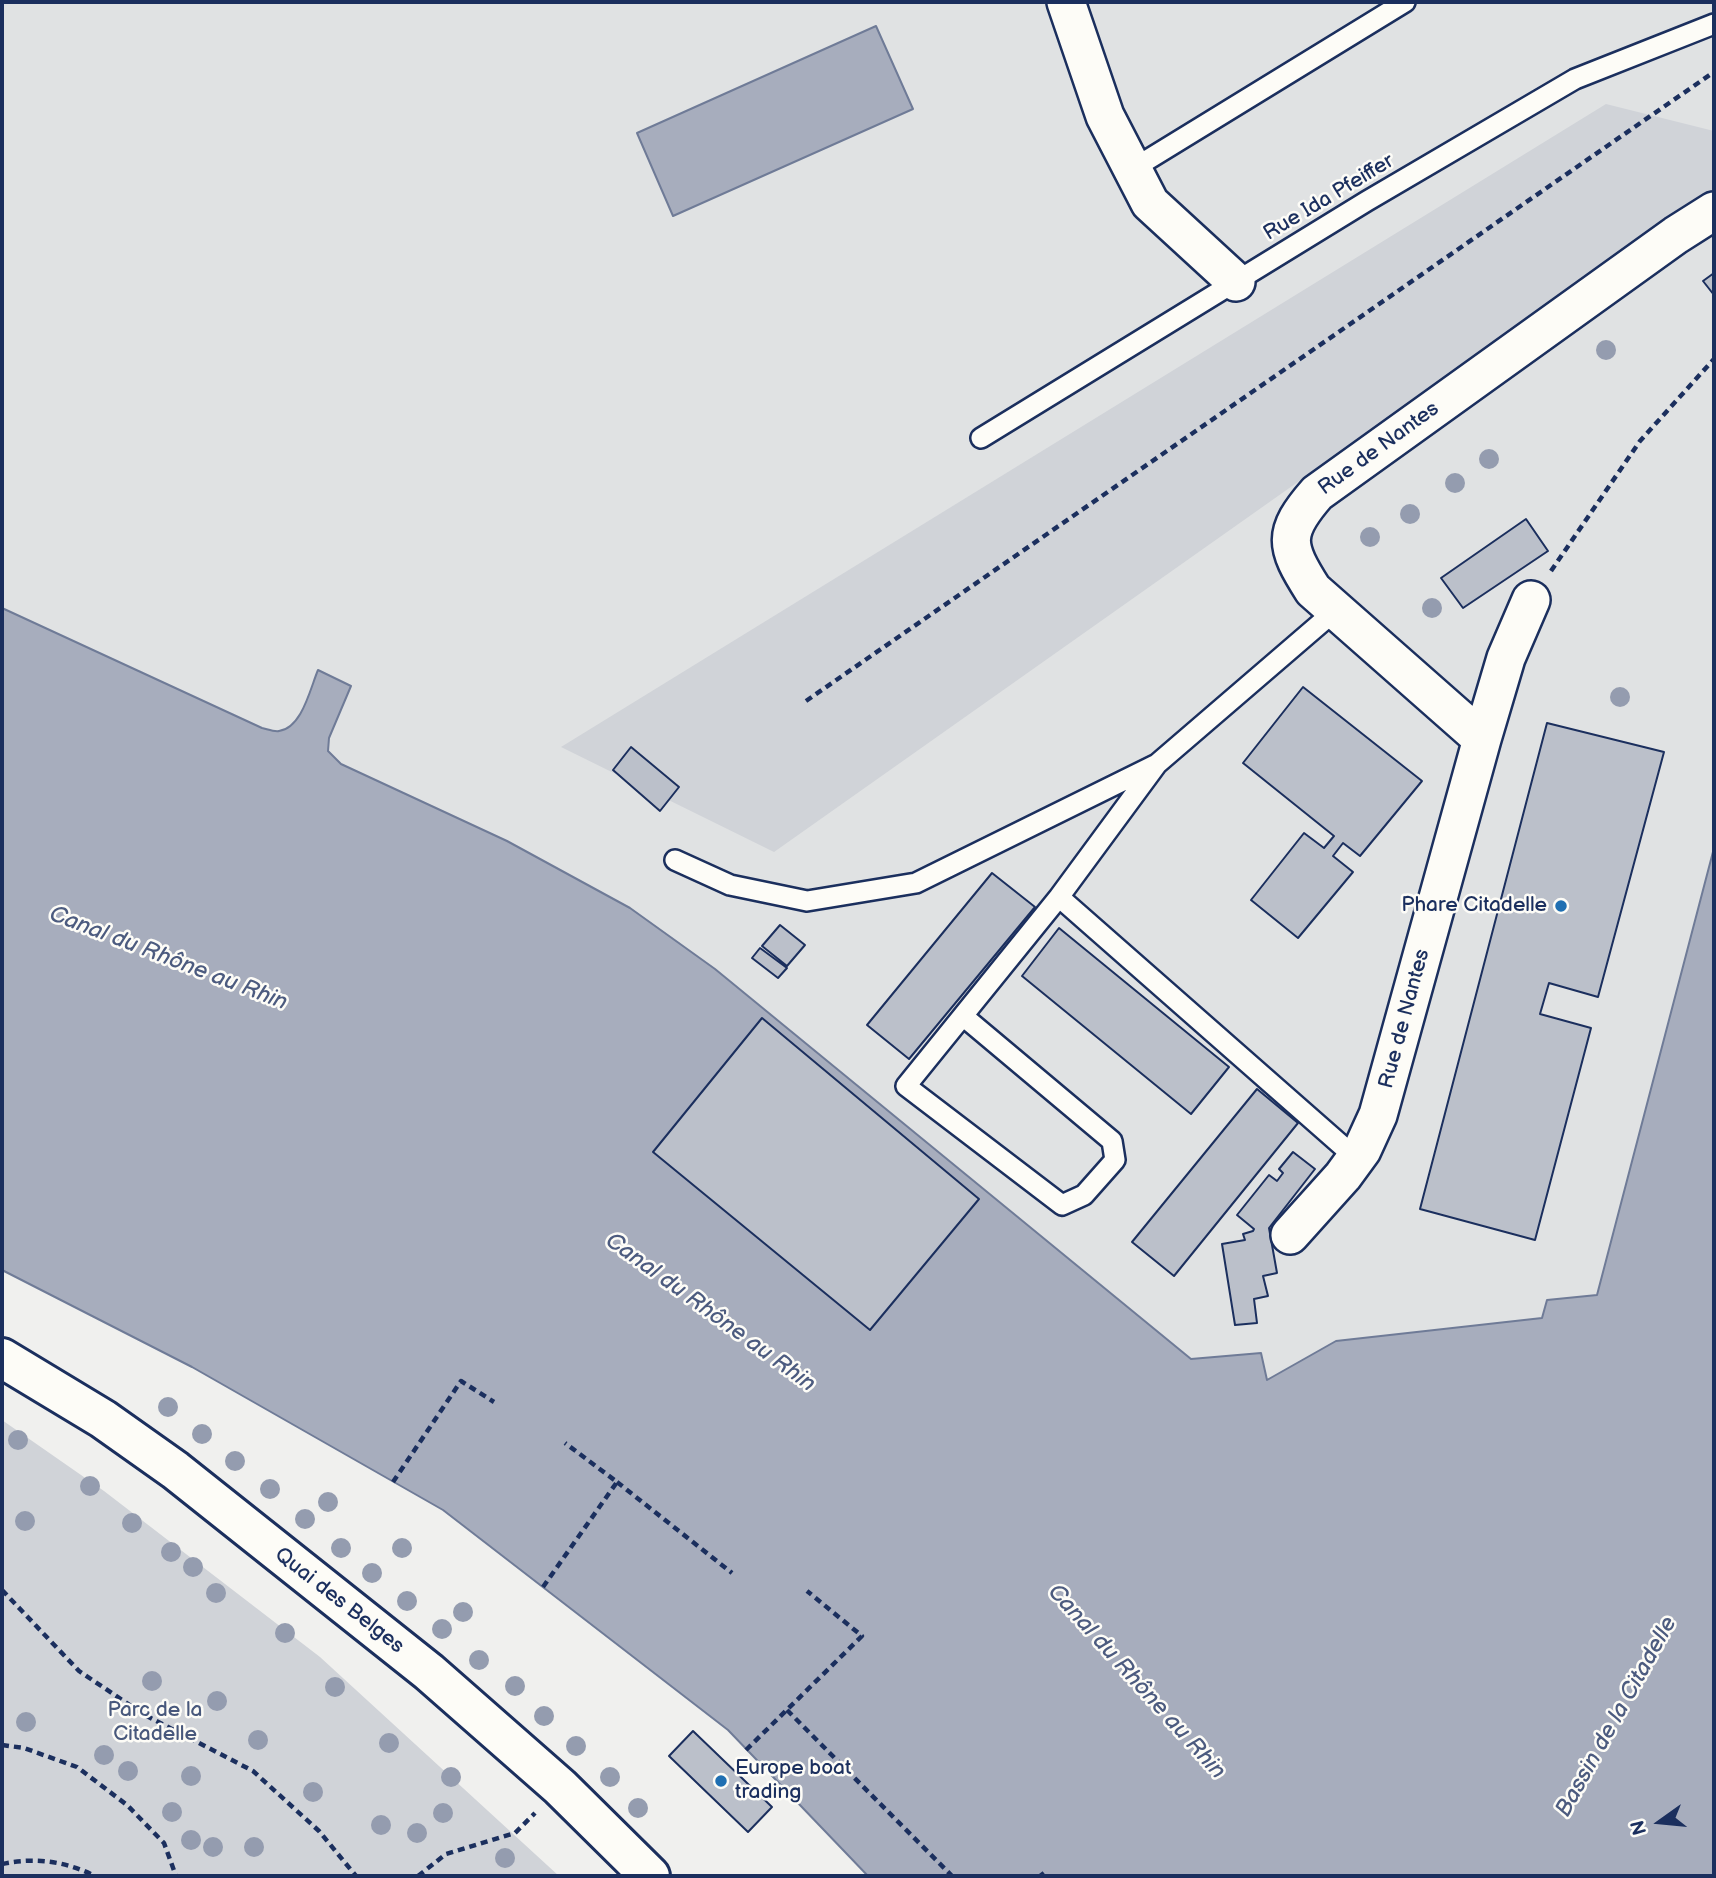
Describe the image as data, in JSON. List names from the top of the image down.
{
  "streets": {
    "main road": ["Quai des Belges"],
    "street": ["Rue de Nantes"],
    "lane": ["Rue Ida Pfeiffer"]
  },
  "water": ["Canal du Rhône au Rhin", "Bassin de la Citadelle"],
  "parks": ["Parc de la Citadelle"],
  "places": ["Phare Citadelle", "Europe boat trading"],
  "north": "left"
}
